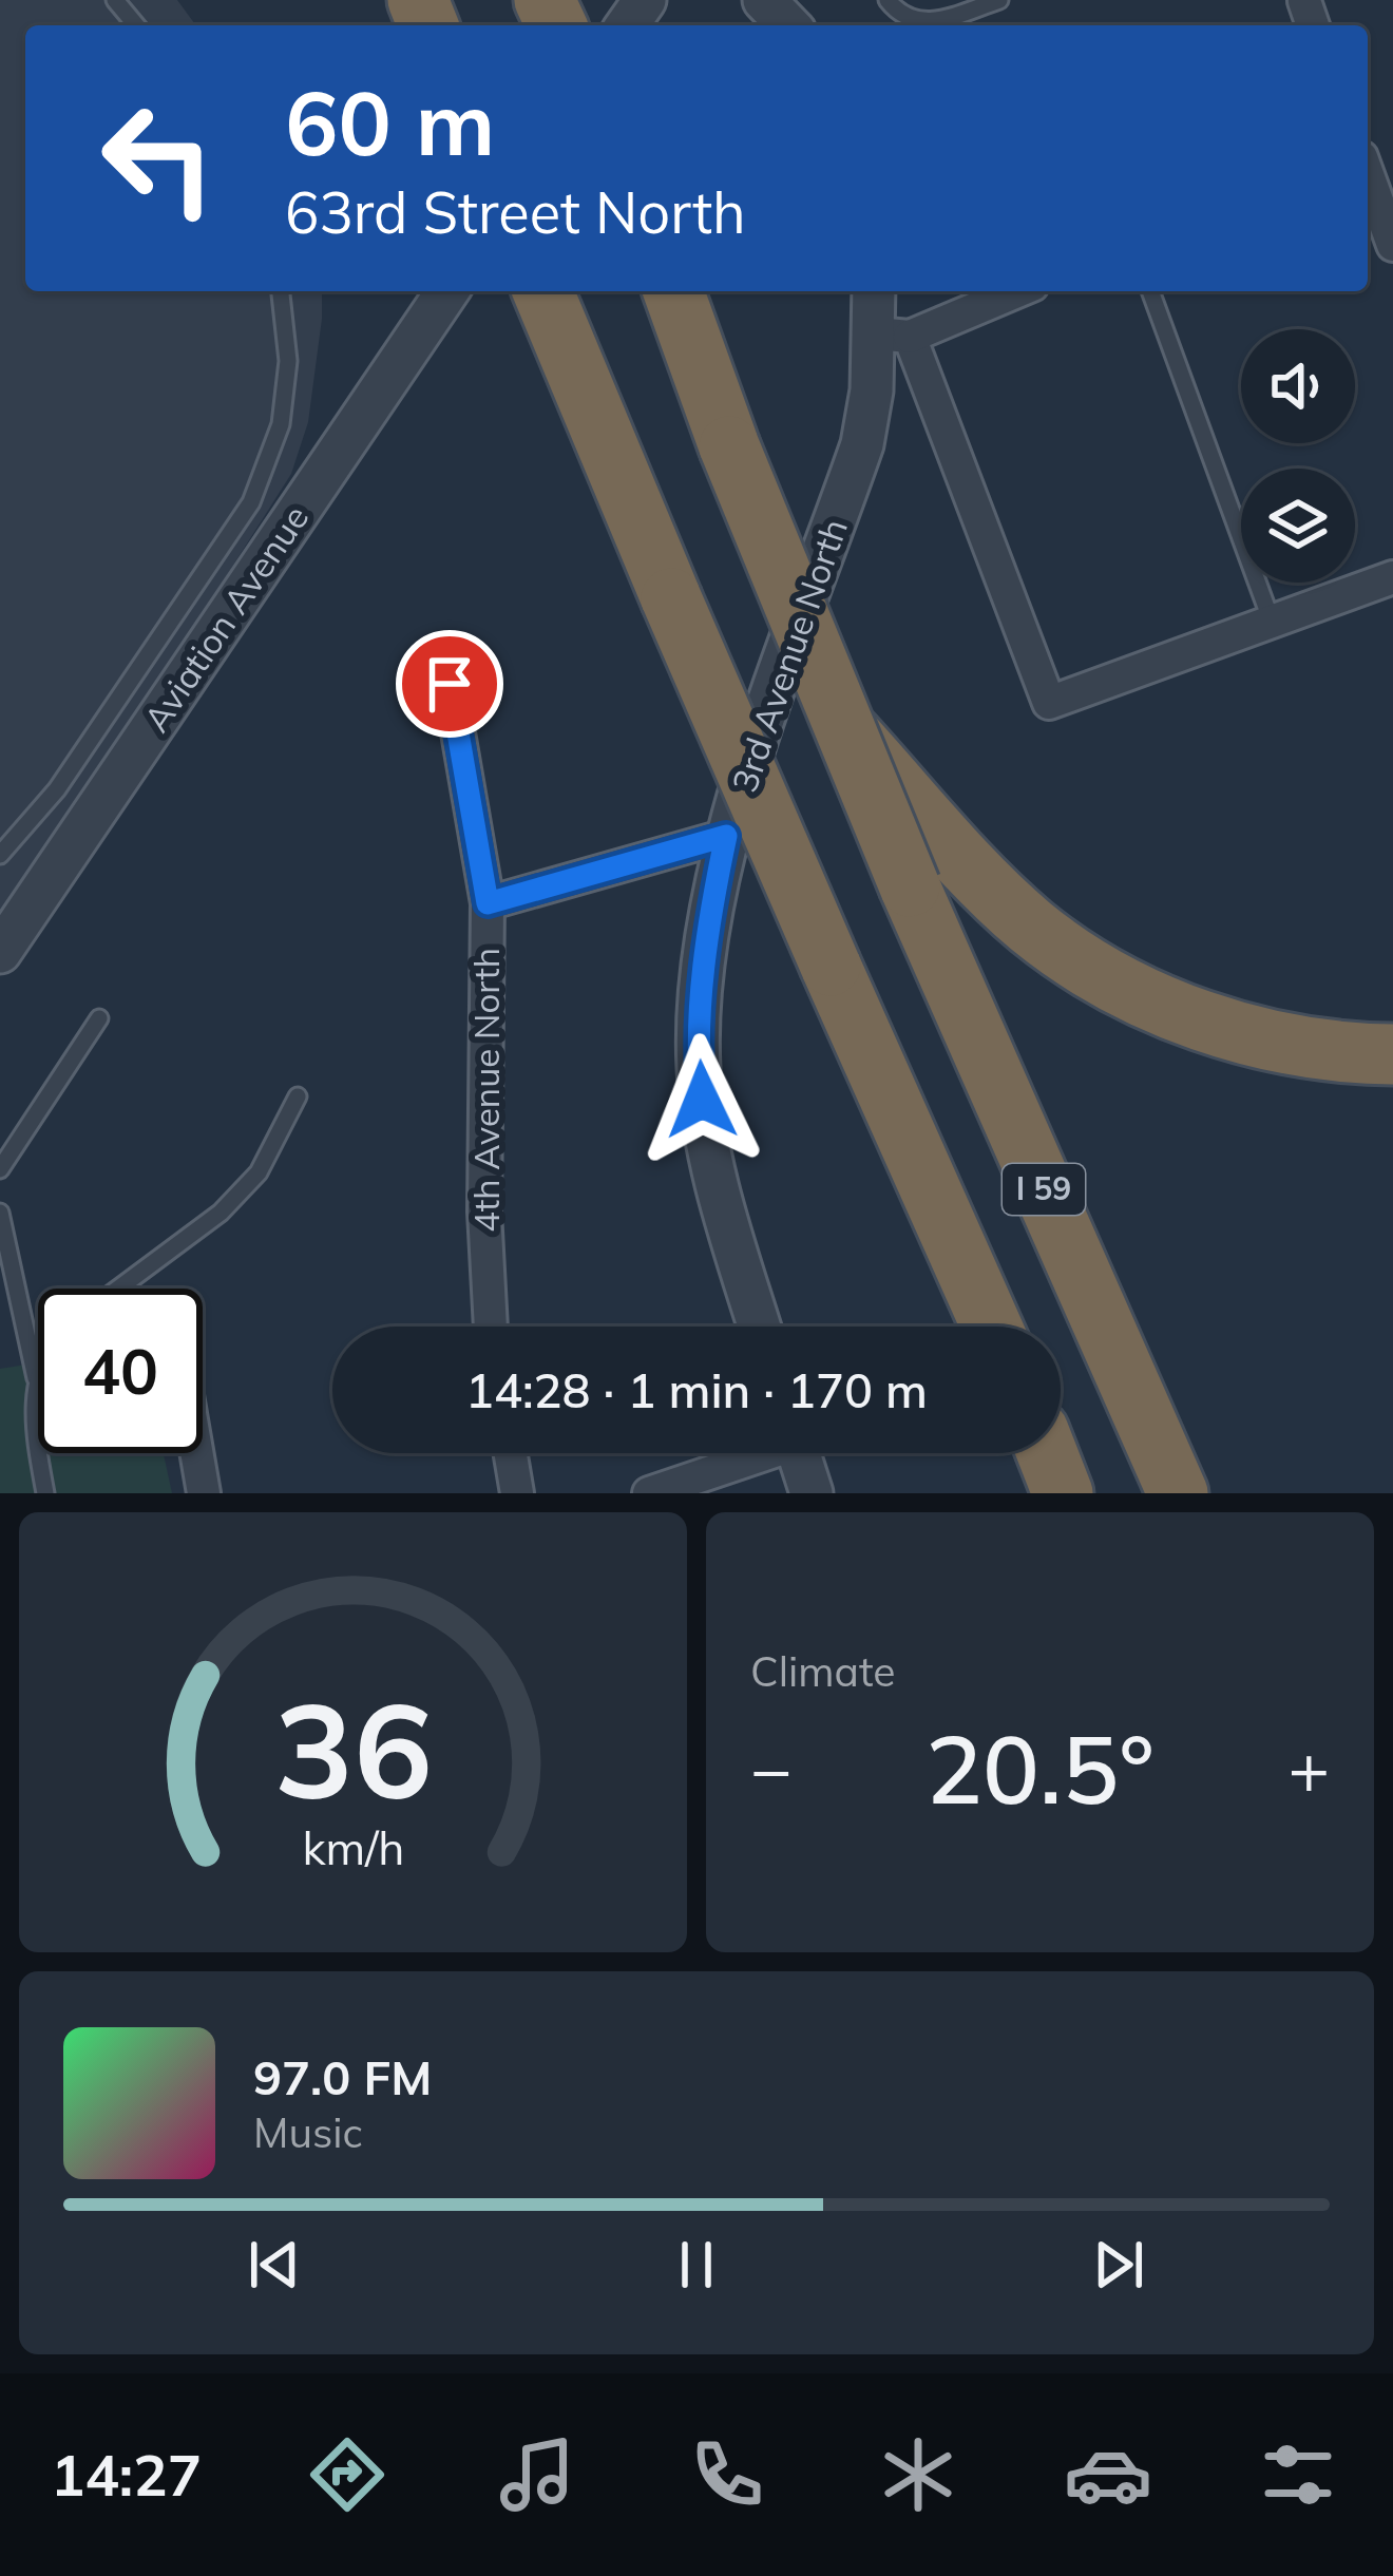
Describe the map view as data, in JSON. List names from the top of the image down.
{
  "streets": {
    "highway": ["I 59"],
    "street": ["Aviation Avenue", "3rd Avenue North", "4th Avenue North"]
  },
  "page": {
    "turn": ["60 m", "63rd Street North"],
    "limit": "40",
    "trip": "14:28 · 1 min · 170 m",
    "tile": "Climate",
    "heat": ["−", "20.5°", "+"],
    "song": ["97.0 FM", "Music"],
    "tabs": "14:27",
    "gauge": ["36", "km/h"]
  }
}
